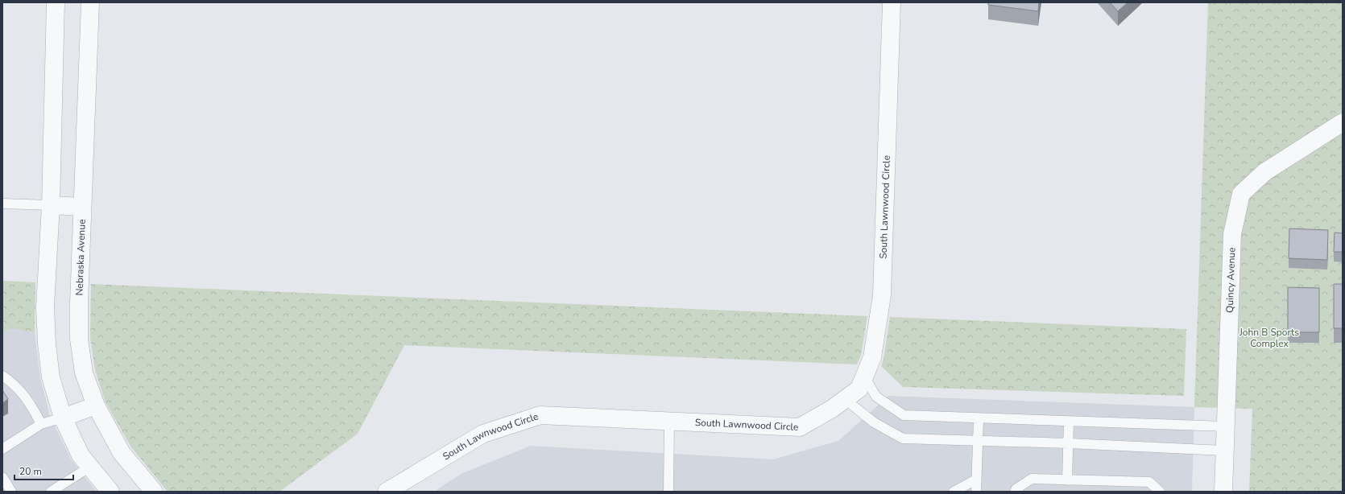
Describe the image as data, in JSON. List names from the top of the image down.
{
  "streets": {
    "street": ["South Lawnwood Circle", "Nebraska Avenue", "Quincy Avenue"]
  },
  "parks": ["John B Sports Complex"],
  "scale_bar": "20 m"
}
